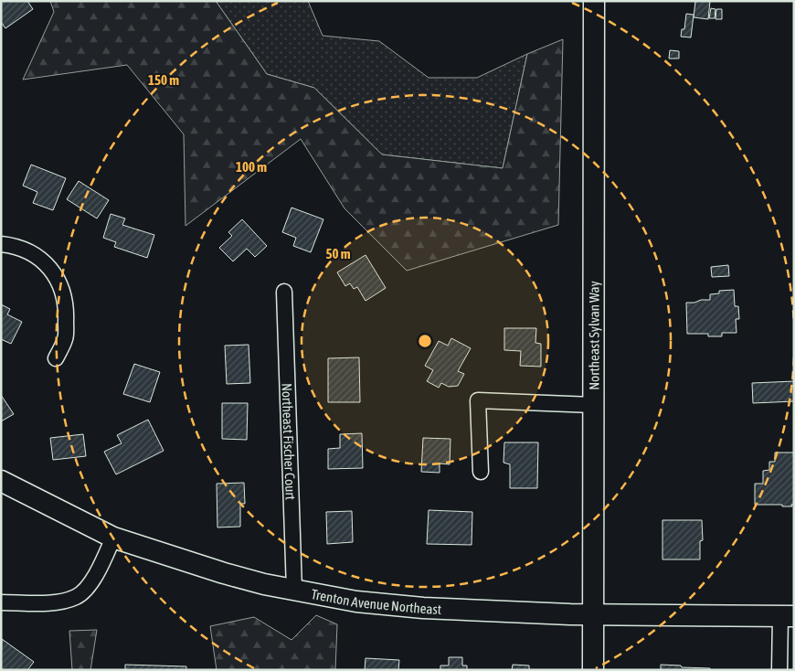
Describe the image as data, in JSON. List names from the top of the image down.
{
  "streets": {
    "main road": ["Northeast Sylvan Way", "Trenton Avenue Northeast"],
    "street": ["Northeast Fischer Court"]
  },
  "crossings": [
    ["Northeast Sylvan Way", "Trenton Avenue Northeast"],
    ["Northeast Fischer Court", "Trenton Avenue Northeast"]
  ],
  "rings": ["150 m", "100 m", "50 m"]
}
